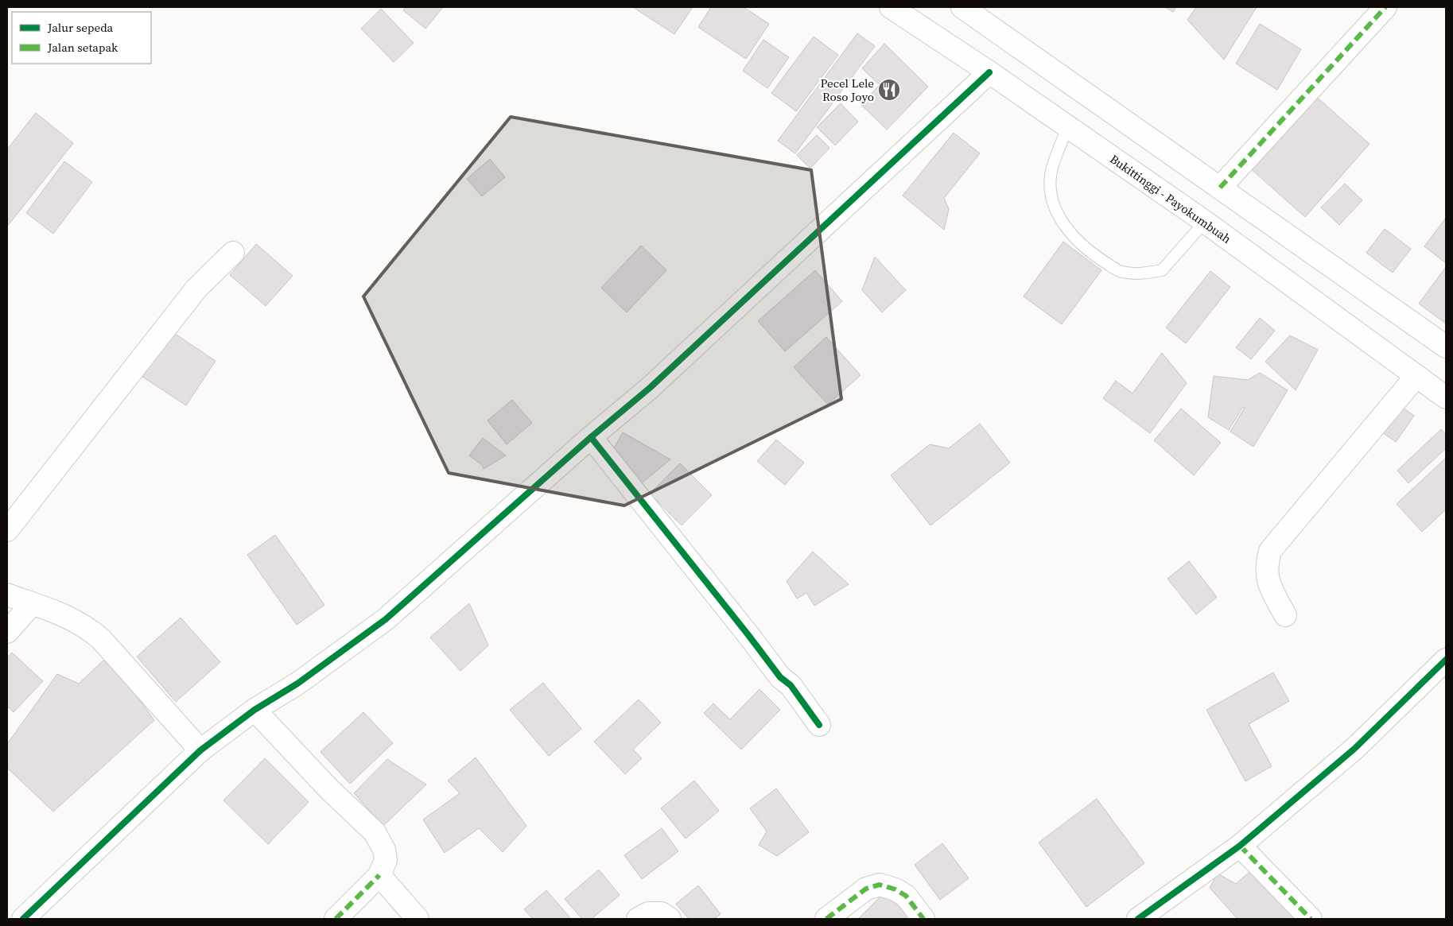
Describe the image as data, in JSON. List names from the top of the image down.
{
  "streets": {
    "main road": ["Bukittinggi - Payokumbuah"]
  },
  "places": {
    "restaurant": ["Pecel Lele Roso Joyo"]
  },
  "legend": ["Jalur sepeda", "Jalan setapak"]
}
